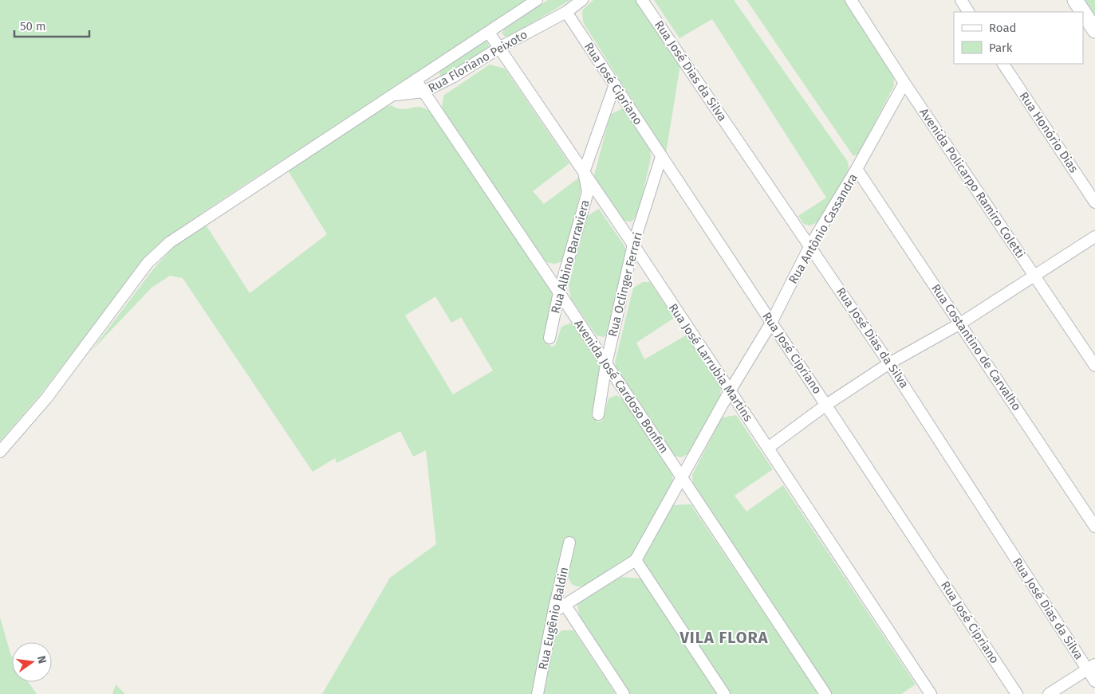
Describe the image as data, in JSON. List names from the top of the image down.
{
  "streets": {
    "street": [
      "Rua Floriano Peixoto",
      "Rua José Dias da Silva",
      "Rua José Cipriano",
      "Rua Honório Dias",
      "Avenida Policarpo Ramiro Coletti",
      "Rua Antônio Cassandra",
      "Rua Albino Barraviera",
      "Rua Oclinger Ferrari",
      "Rua Costantino de Carvalho",
      "Rua José Larrubia Martins",
      "Avenida José Cardoso Bonfim",
      "Rua Eugênio Baldin"
    ]
  },
  "crossings": [
    ["Rua Floriano Peixoto", "Rua José Cipriano"],
    ["Rua Floriano Peixoto", "Rua José Larrubia Martins"],
    ["Rua Floriano Peixoto", "Avenida José Cardoso Bonfim"],
    ["Rua José Dias da Silva", "Rua Antônio Cassandra"],
    ["Rua José Cipriano", "Rua Antônio Cassandra"],
    ["Rua José Cipriano", "Rua Oclinger Ferrari"],
    ["Avenida Policarpo Ramiro Coletti", "Rua Antônio Cassandra"],
    ["Rua Antônio Cassandra", "Rua Costantino de Carvalho"],
    ["Rua Antônio Cassandra", "Rua José Larrubia Martins"],
    ["Rua Antônio Cassandra", "Avenida José Cardoso Bonfim"],
    ["Rua Albino Barraviera", "Rua José Larrubia Martins"],
    ["Rua Albino Barraviera", "Avenida José Cardoso Bonfim"],
    ["Rua Oclinger Ferrari", "Rua José Larrubia Martins"],
    ["Rua Oclinger Ferrari", "Avenida José Cardoso Bonfim"]
  ],
  "districts": ["VILA FLORA"],
  "legend": ["Road", "Park"],
  "scale_bar": "50 m",
  "north": "right"
}
